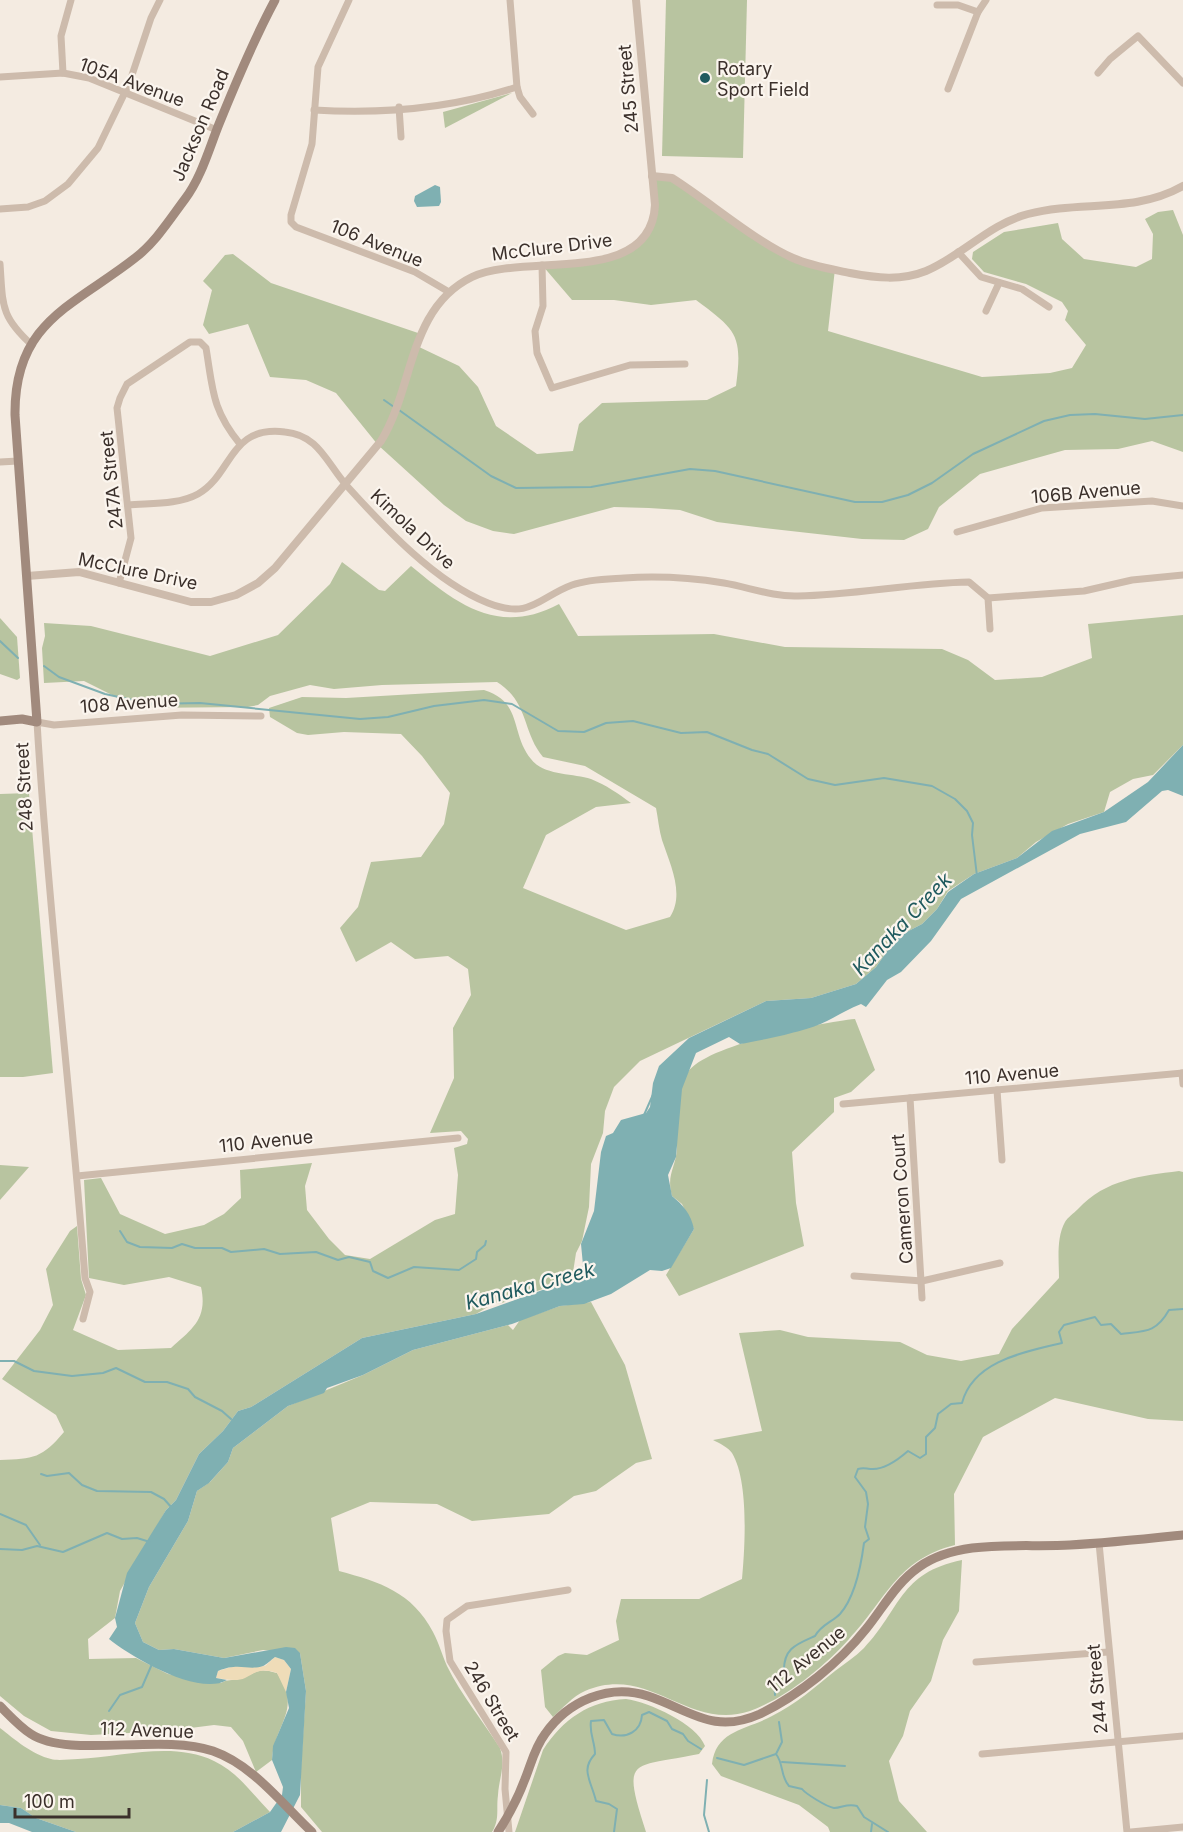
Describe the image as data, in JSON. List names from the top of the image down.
{
  "streets": {
    "main road": [
      "Jackson Road",
      "108 Avenue",
      "248 Street",
      "112 Avenue"
    ],
    "street": [
      "105A Avenue",
      "245 Street",
      "106 Avenue",
      "McClure Drive",
      "247A Street",
      "106B Avenue",
      "Kimola Drive",
      "110 Avenue",
      "Cameron Court",
      "244 Street",
      "246 Street"
    ]
  },
  "crossings": [
    ["105A Avenue", "Jackson Road"],
    ["245 Street", "McClure Drive"],
    ["Jackson Road", "248 Street"],
    ["106 Avenue", "McClure Drive"],
    ["McClure Drive", "247A Street"],
    ["McClure Drive", "Kimola Drive"],
    ["McClure Drive", "248 Street"],
    ["247A Street", "Kimola Drive"],
    ["108 Avenue", "248 Street"],
    ["248 Street", "110 Avenue"],
    ["110 Avenue", "Cameron Court"],
    ["112 Avenue", "244 Street"],
    ["112 Avenue", "246 Street"]
  ],
  "water": ["Kanaka Creek"],
  "places": ["Rotary Sport Field"],
  "scale_bar": "100 m"
}
